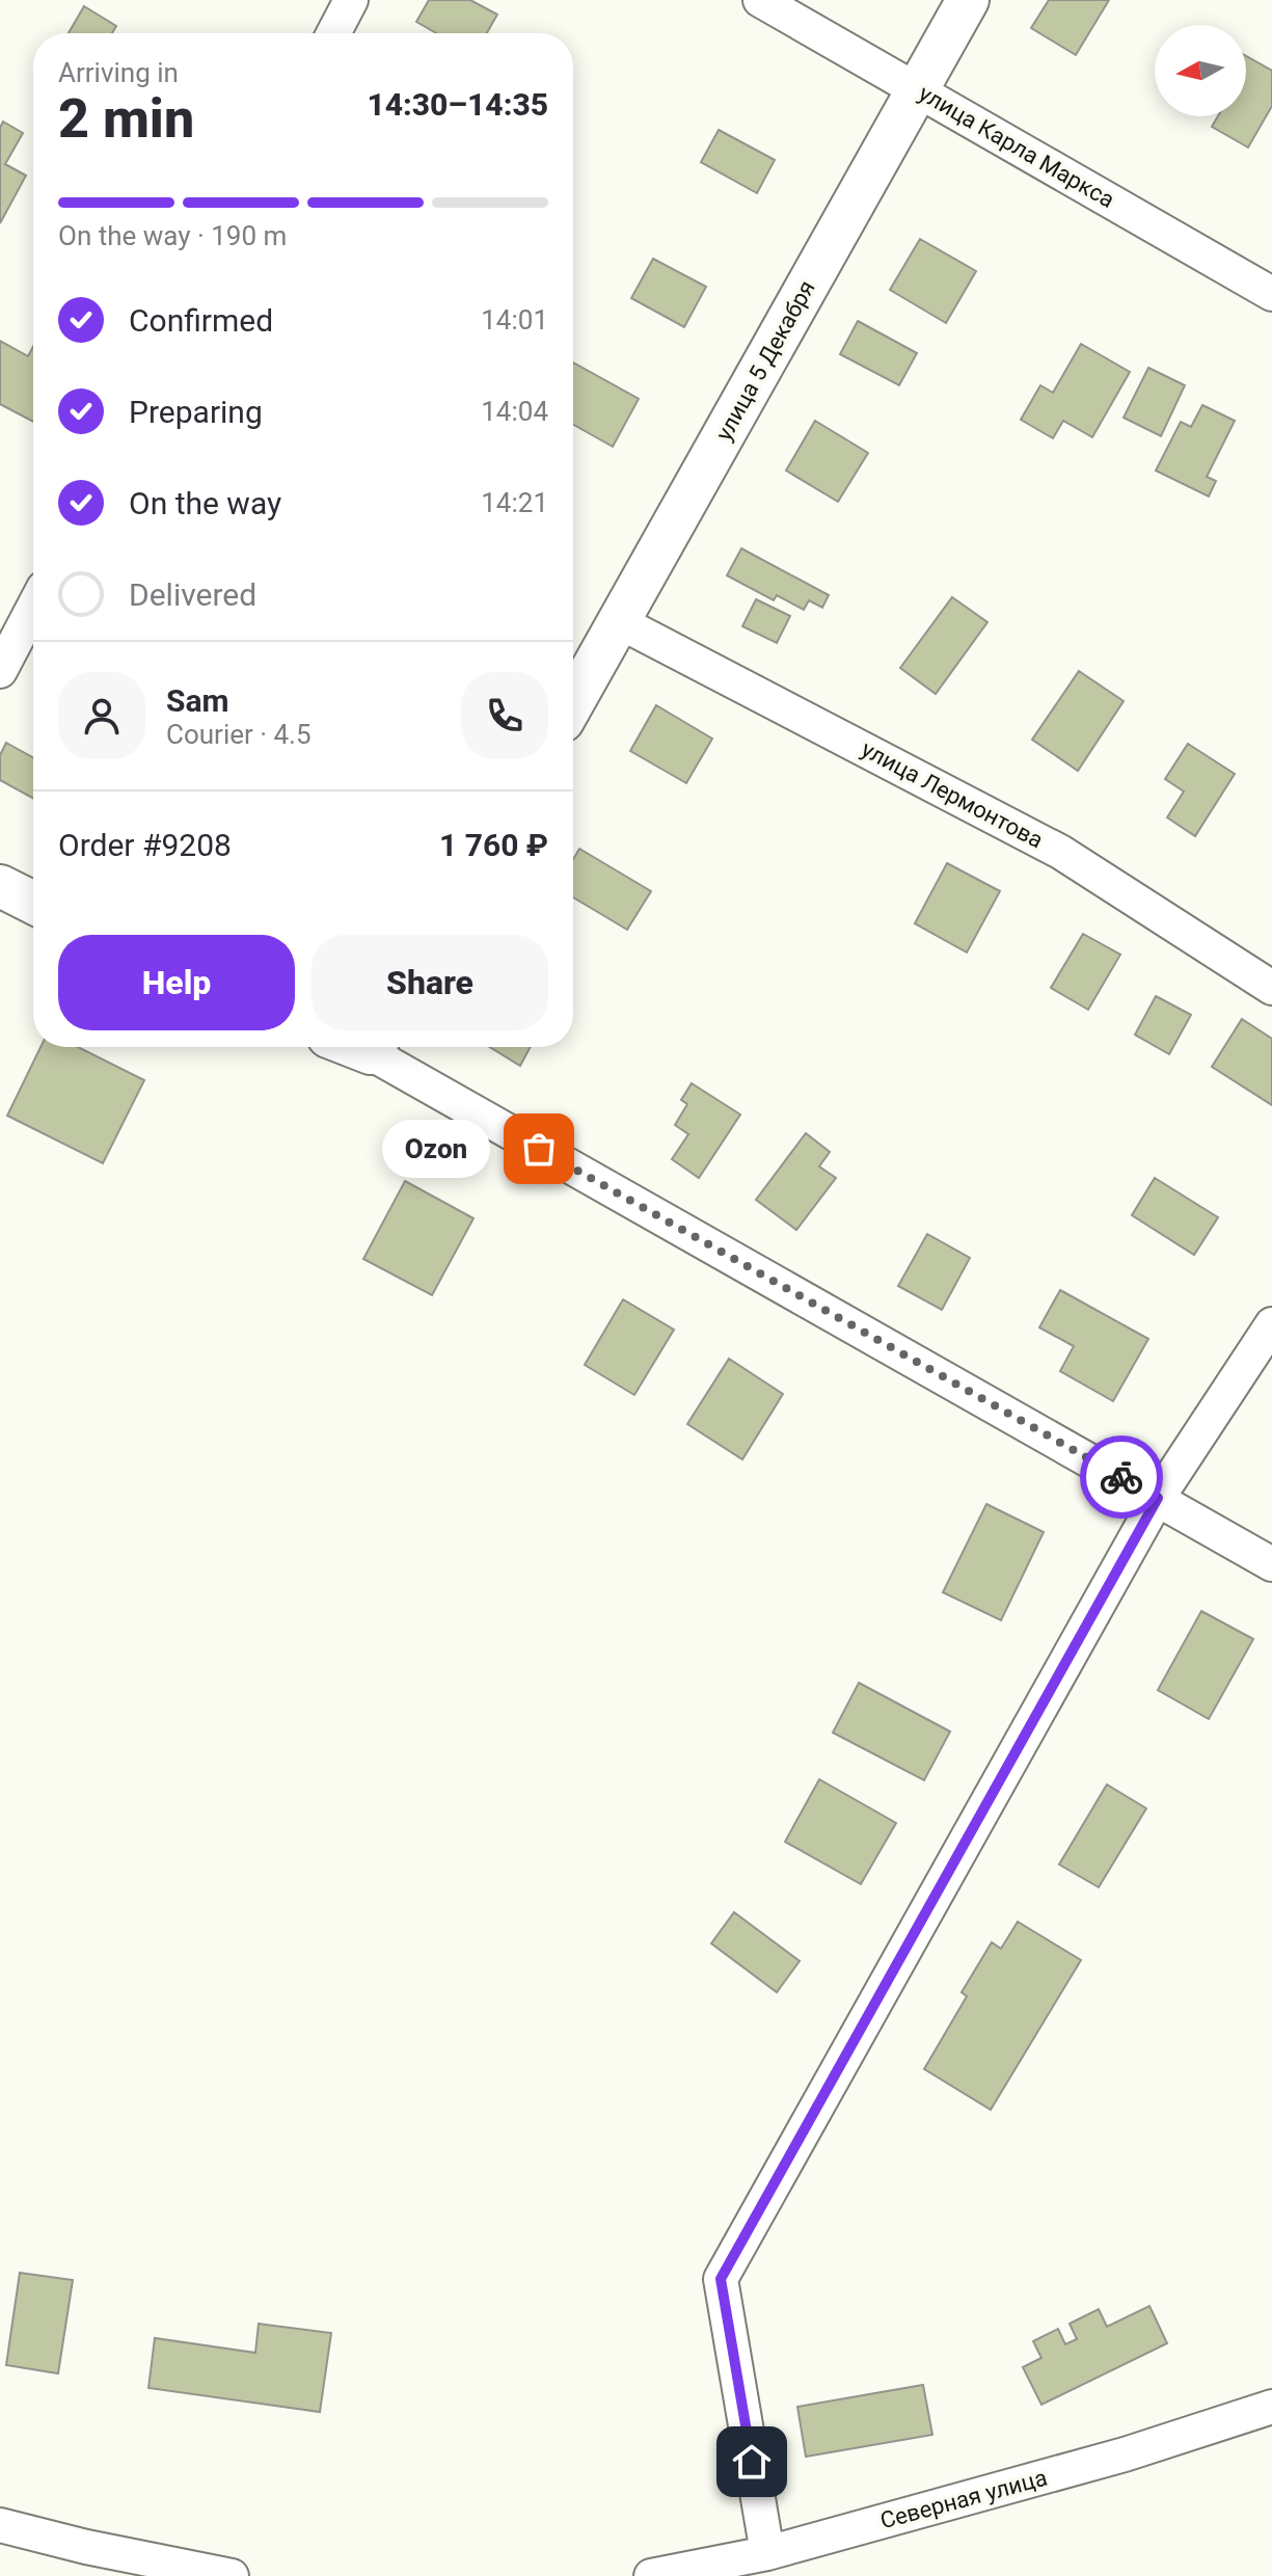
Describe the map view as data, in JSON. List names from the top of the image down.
{
  "streets": {
    "street": [
      "улица Карла Маркса",
      "улица 5 Декабря",
      "улица Лермонтова",
      "Северная улица"
    ]
  },
  "crossings": [
    ["улица Карла Маркса", "улица 5 Декабря"],
    ["улица 5 Декабря", "улица Лермонтова"]
  ],
  "places": ["Ozon"],
  "north": "left",
  "page": {
    "heading": ["2 min", "Arriving in", "14:30–14:35"],
    "panel": [
      "Sam",
      "Courier · 4.5",
      "Order #9208",
      "1 760 ₽"
    ],
    "bar": "On the way · 190 m",
    "list": [
      ["Confirmed", "14:01"],
      ["Preparing", "14:04"],
      ["On the way", "14:21"],
      "Delivered"
    ],
    "buttons": ["Help", "Share"],
    "bubble": "Ozon"
  }
}
